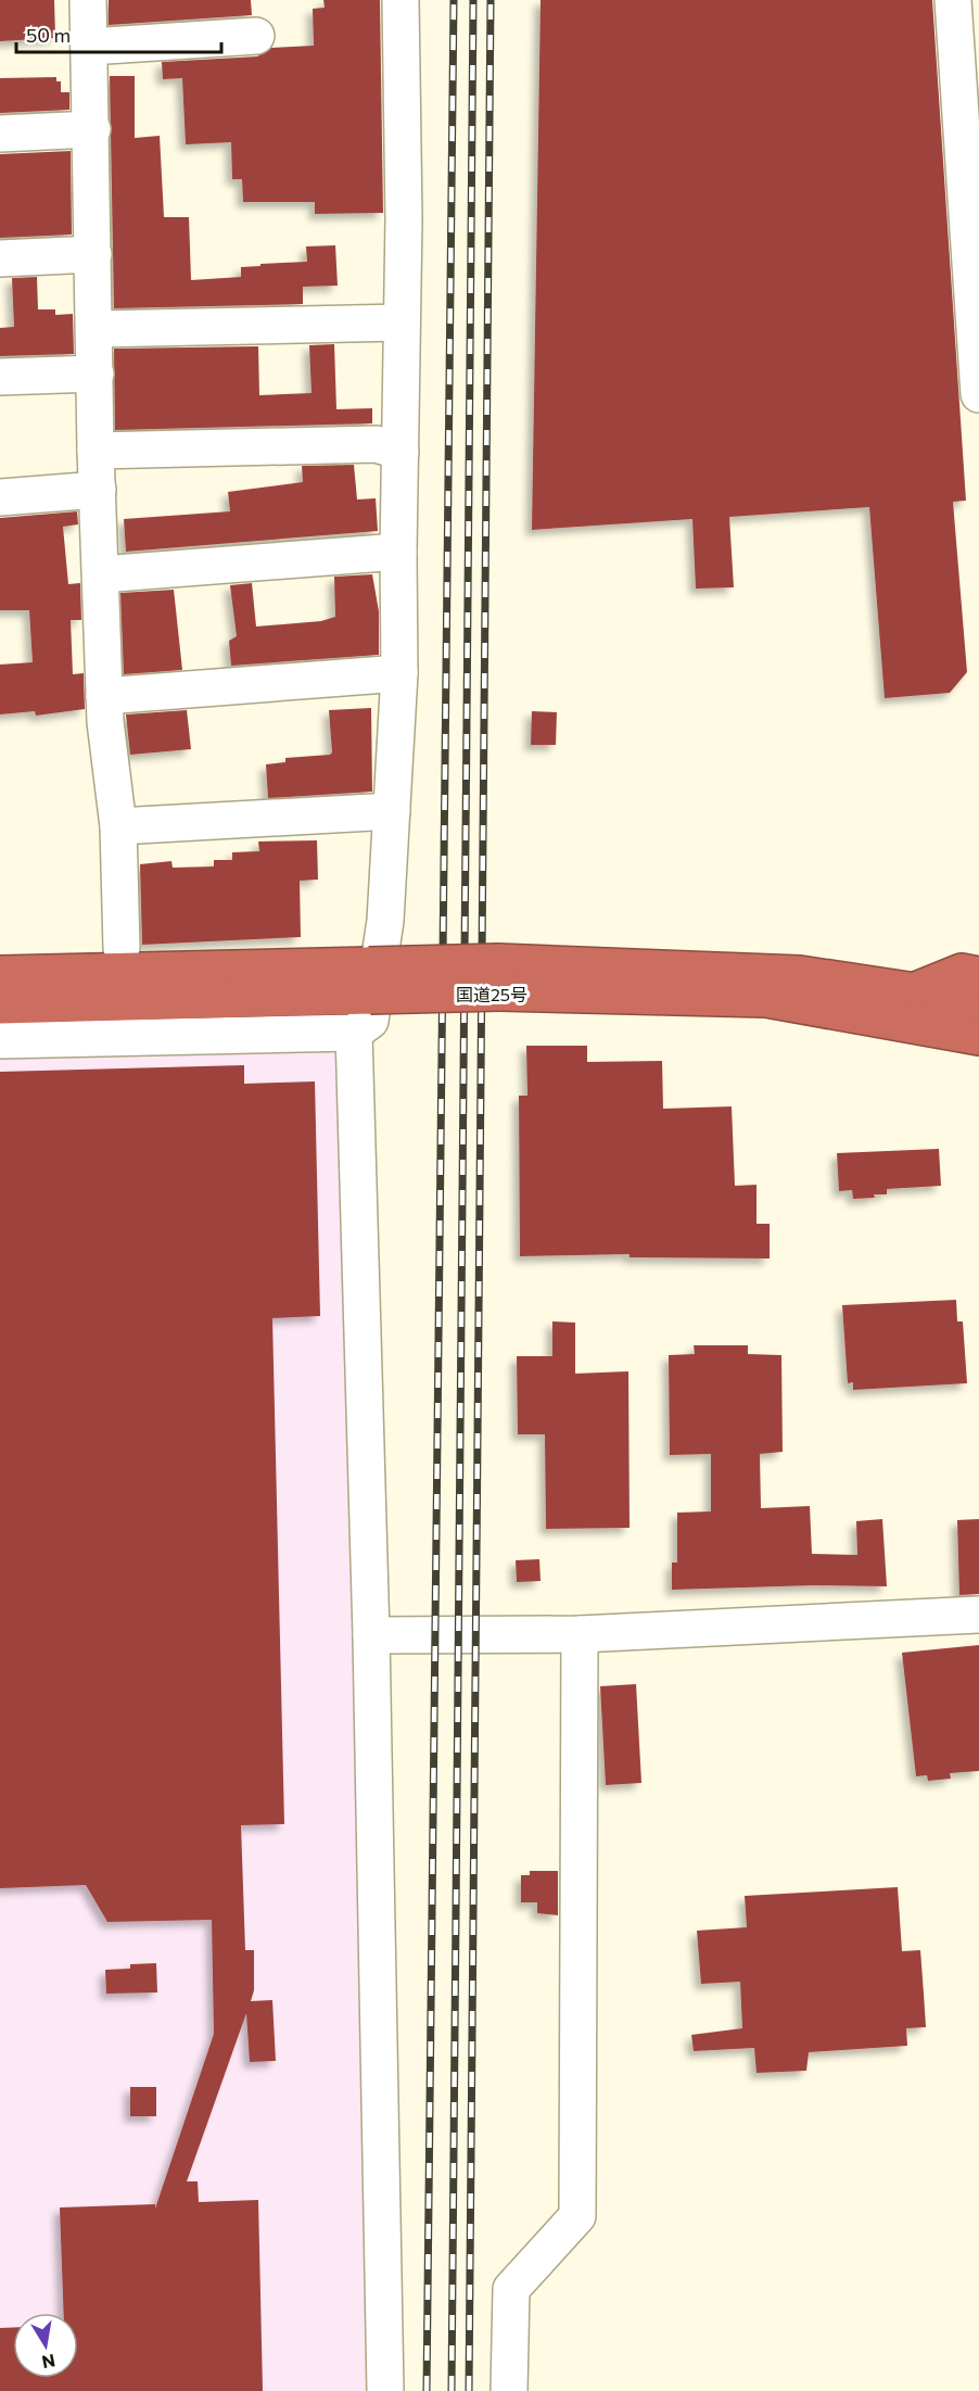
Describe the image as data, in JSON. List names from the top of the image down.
{
  "streets": {
    "highway": ["国道25号"]
  },
  "scale_bar": "50 m",
  "north": "bottom"
}
